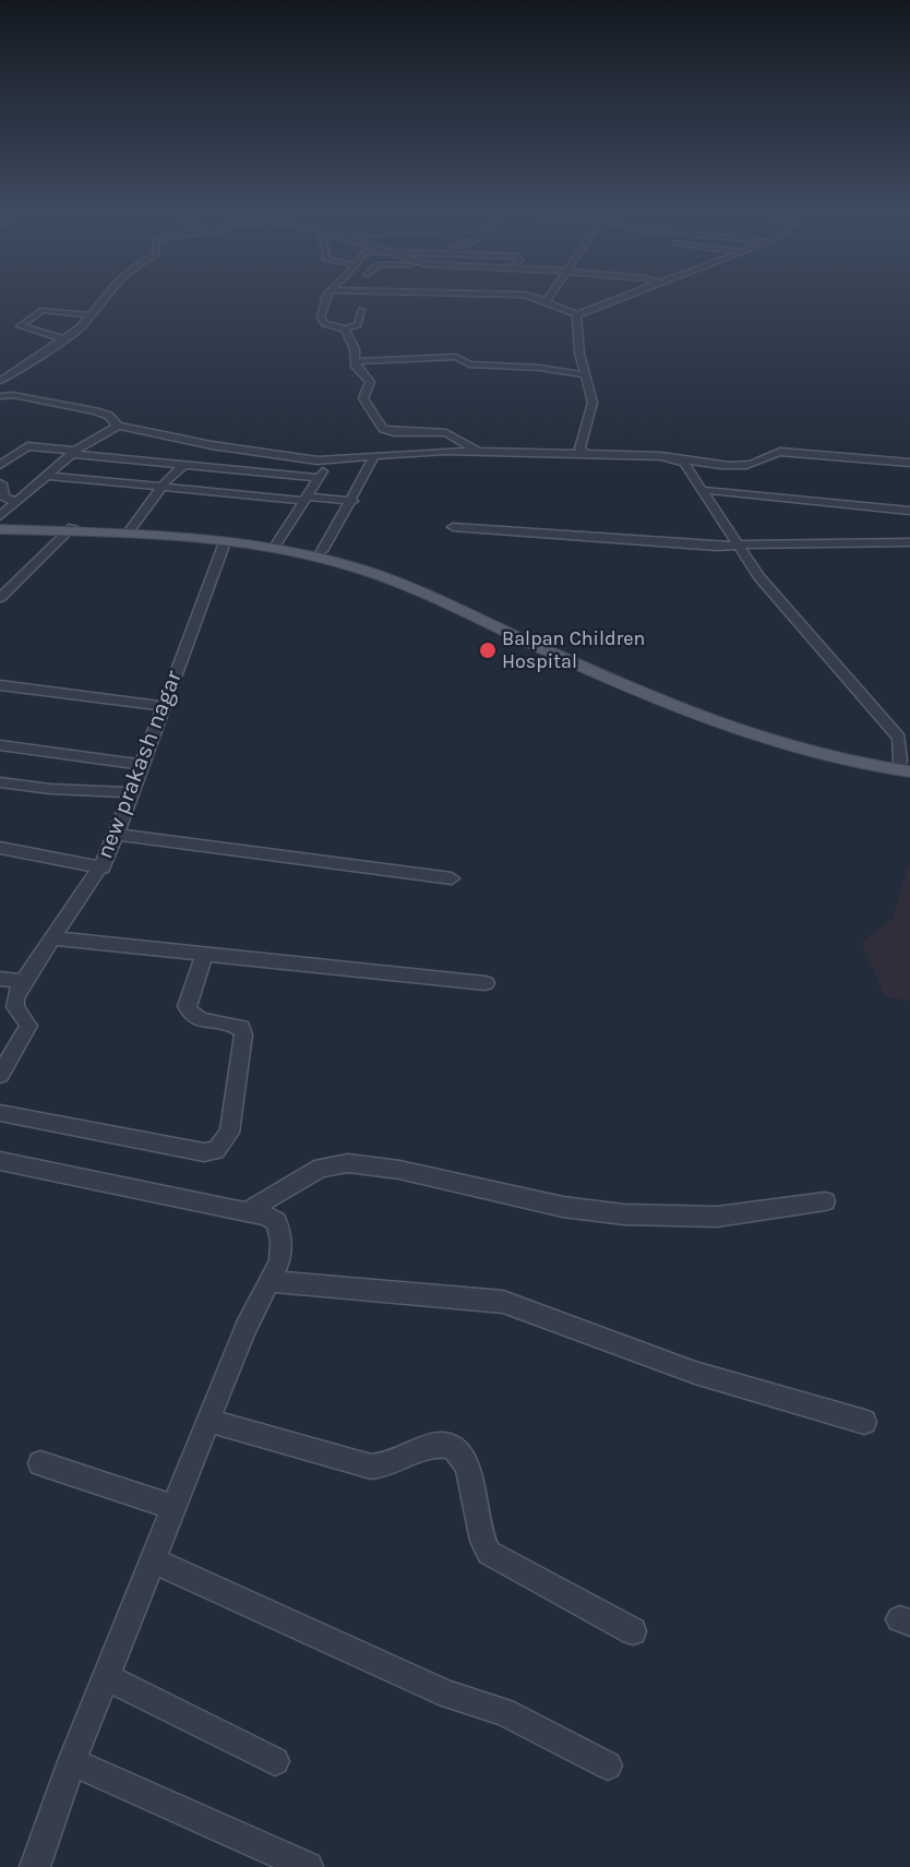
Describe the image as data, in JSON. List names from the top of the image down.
{
  "streets": {
    "street": ["new prakash nagar"]
  },
  "places": ["Balpan Children Hospital"]
}
